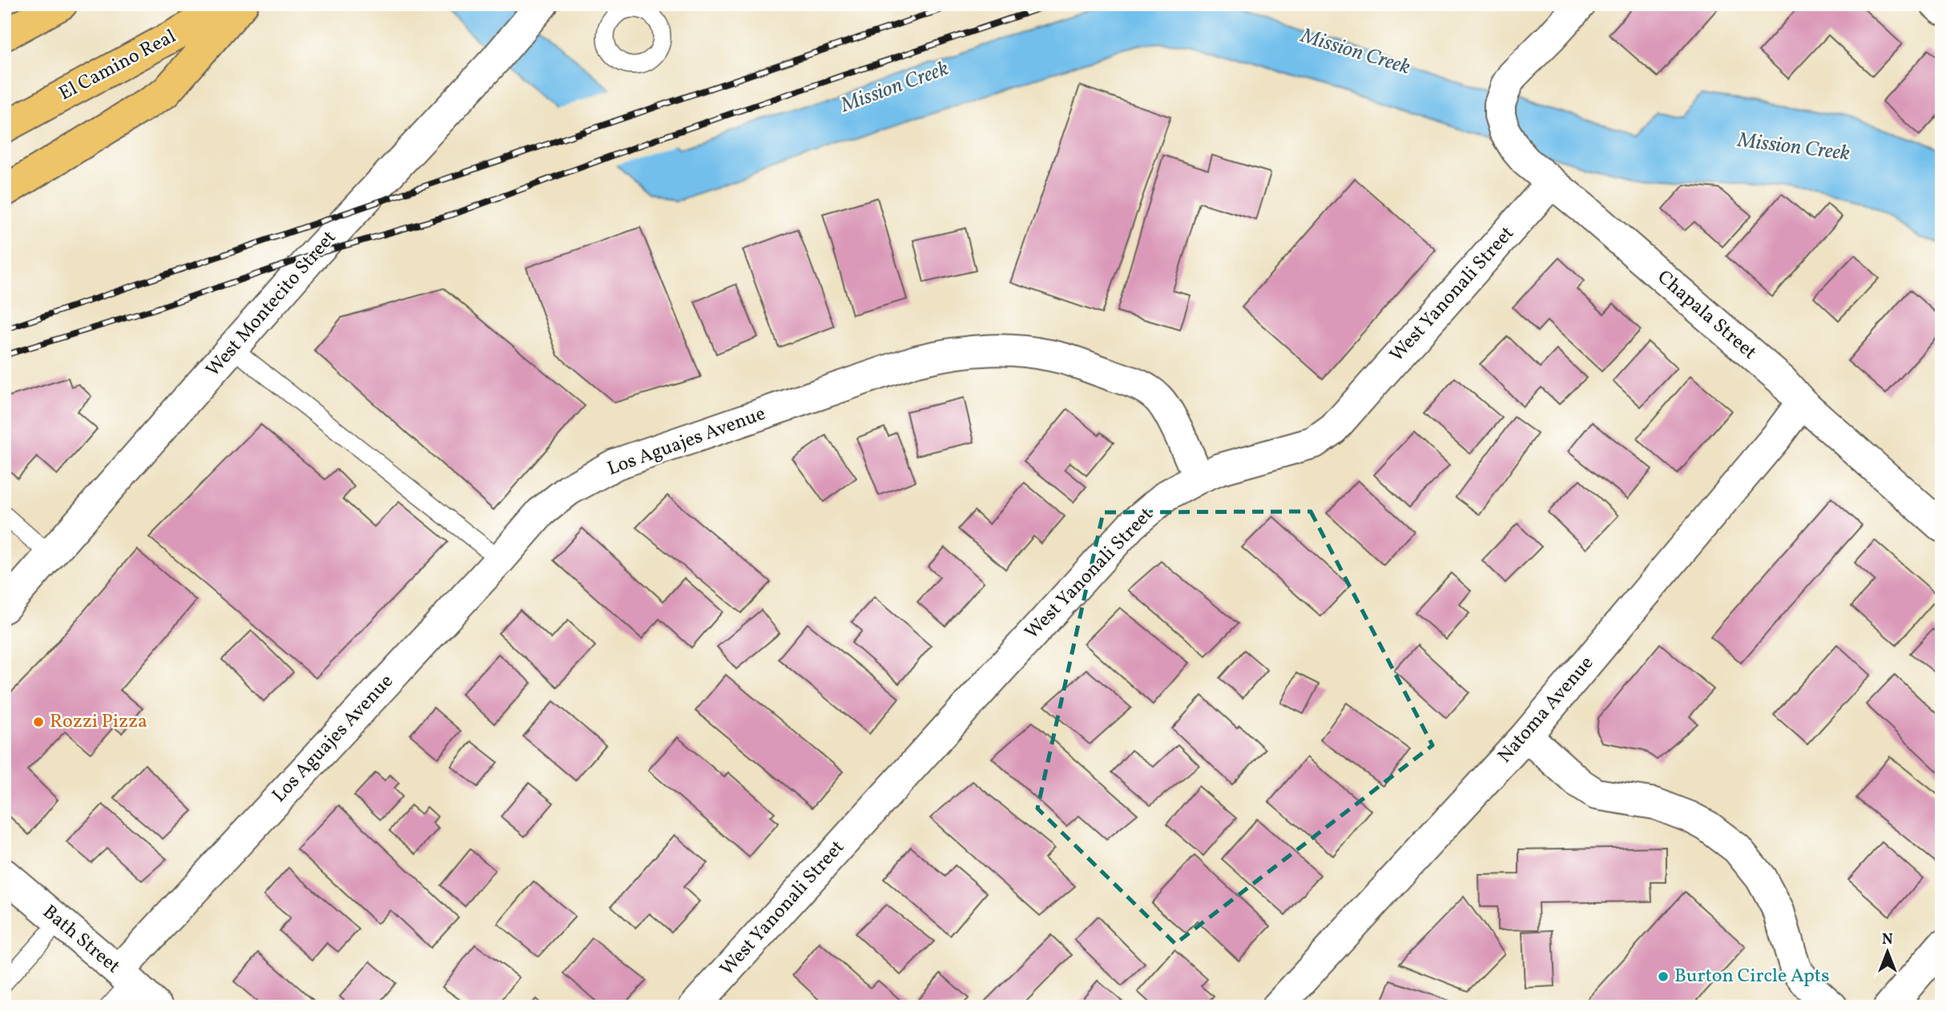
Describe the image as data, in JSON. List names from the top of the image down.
{
  "streets": {
    "highway": ["El Camino Real"],
    "street": [
      "West Yanonali Street",
      "West Montecito Street",
      "Chapala Street",
      "Los Aguajes Avenue",
      "Natoma Avenue",
      "Bath Street"
    ]
  },
  "crossings": [
    ["West Yanonali Street", "Chapala Street"],
    ["West Yanonali Street", "Los Aguajes Avenue"],
    ["Chapala Street", "Natoma Avenue"],
    ["Los Aguajes Avenue", "Bath Street"]
  ],
  "water": ["Mission Creek"],
  "places": ["Rozzi Pizza", "Burton Circle Apts"],
  "north": "top"
}
